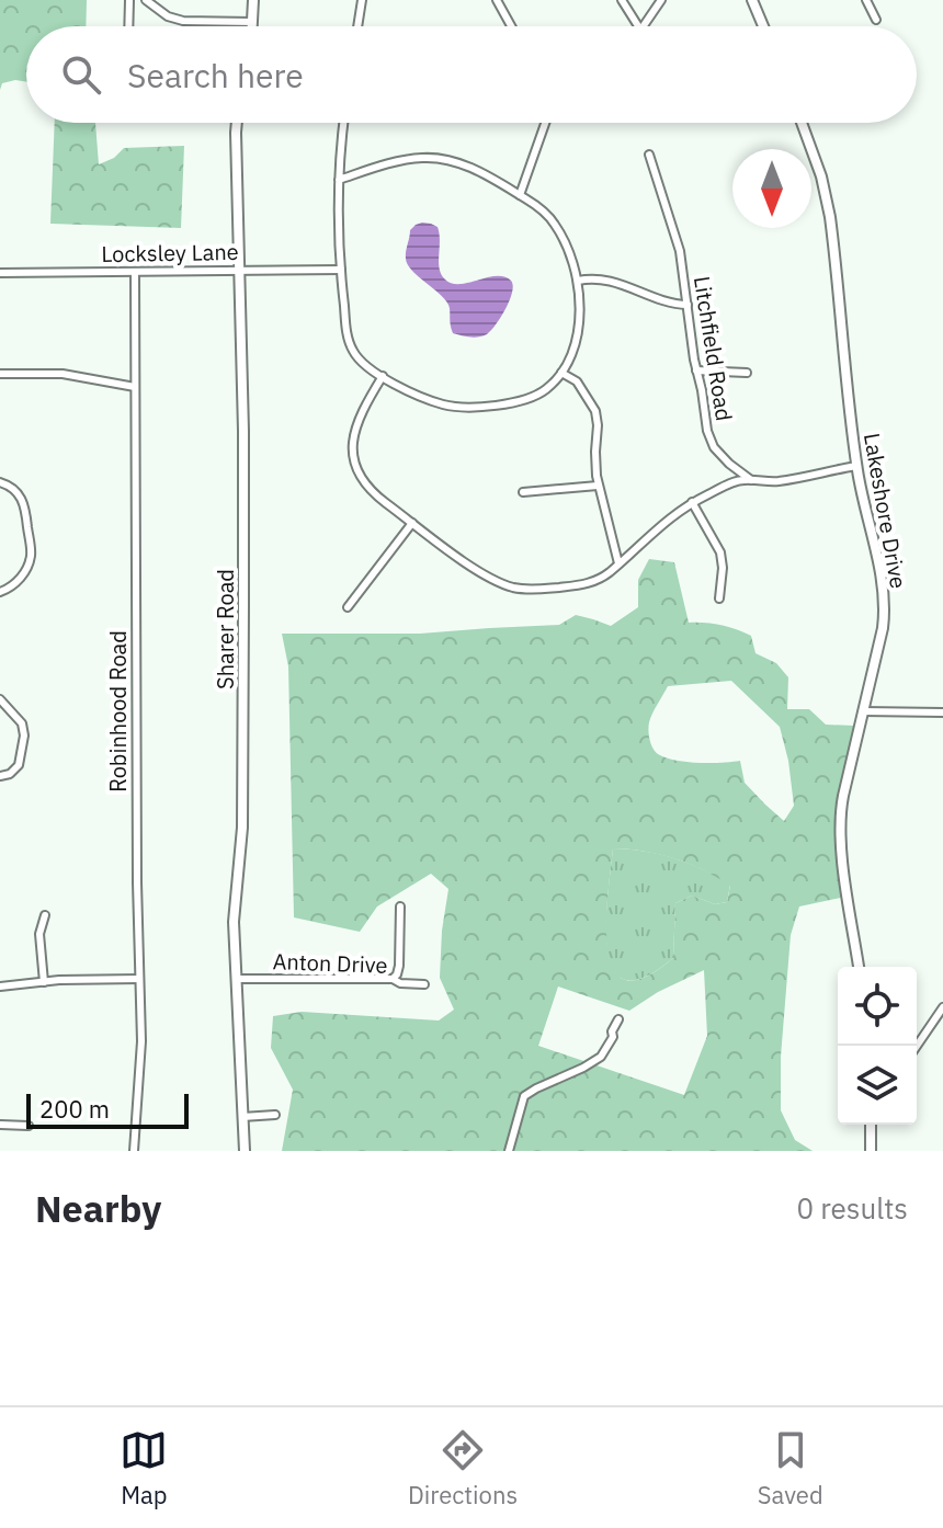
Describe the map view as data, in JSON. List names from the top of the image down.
{
  "streets": {
    "street": [
      "Locksley Lane",
      "Litchfield Road",
      "Lakeshore Drive",
      "Sharer Road",
      "Robinhood Road",
      "Anton Drive"
    ]
  },
  "crossings": [
    ["Locksley Lane", "Sharer Road"],
    ["Locksley Lane", "Robinhood Road"],
    ["Sharer Road", "Anton Drive"]
  ],
  "scale_bar": "200 m",
  "north": "bottom",
  "page": {
    "search": "Search here",
    "scale": "200 m",
    "heading": ["Nearby", "0 results"],
    "nav": ["Map", "Directions", "Saved"]
  }
}
